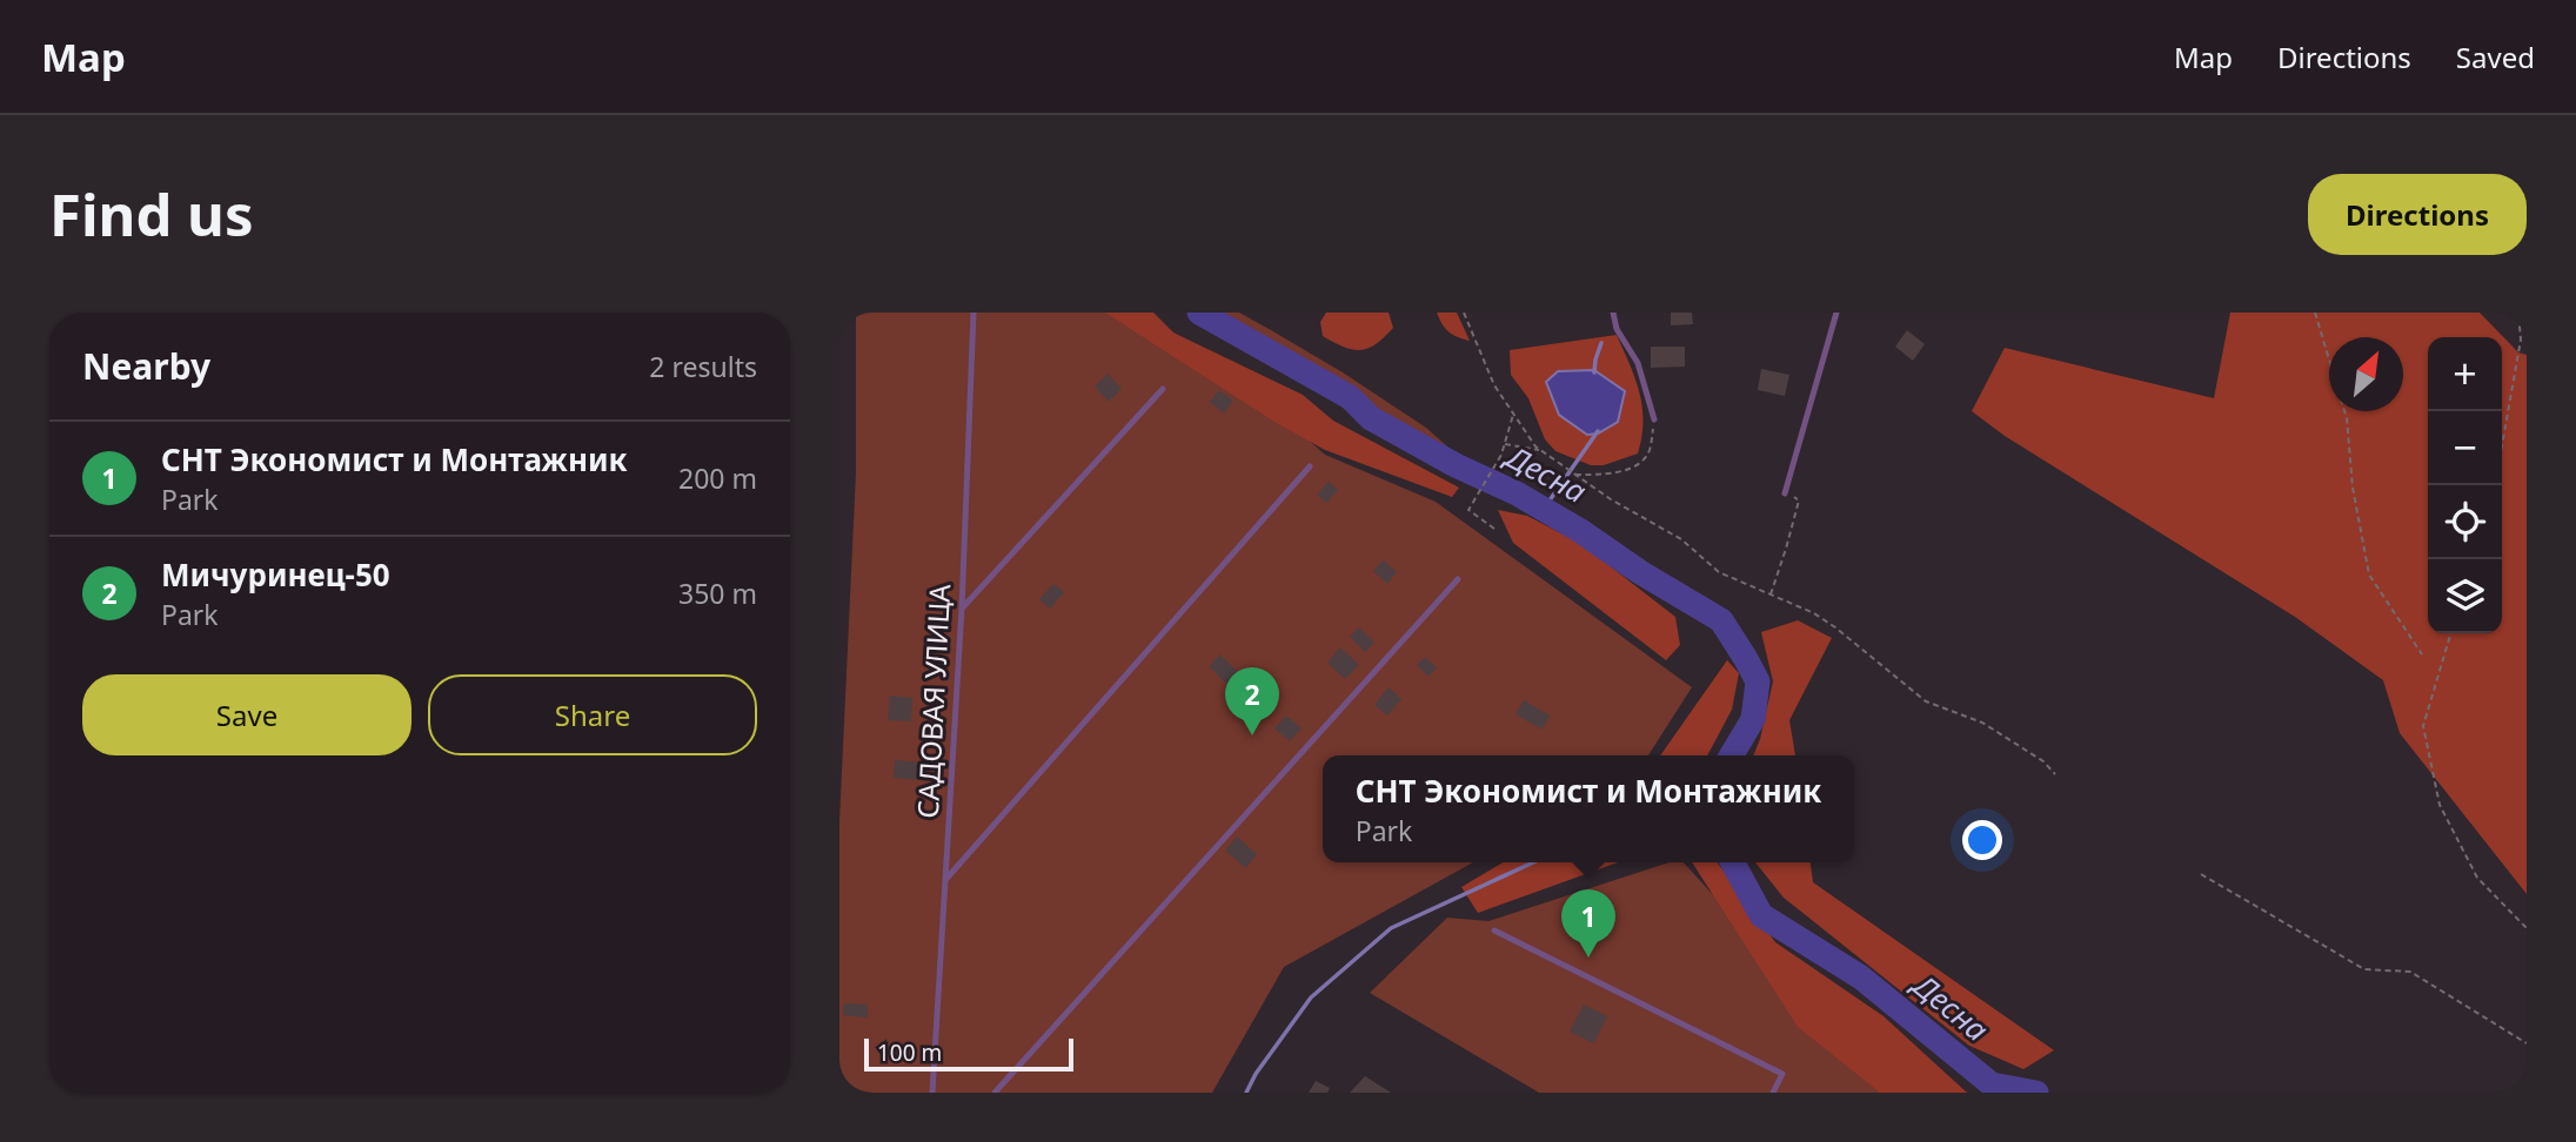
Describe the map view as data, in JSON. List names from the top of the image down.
{
  "streets": {
    "lane": ["САДОВАЯ УЛИЦА"]
  },
  "water": ["Десна"],
  "scale_bar": "100 m",
  "north": "top right",
  "page": {
    "header": "Map",
    "nav": ["Map", "Directions", "Saved"],
    "buttons": [
      "Directions",
      ["Save", "Share"]
    ],
    "title": "Find us",
    "heading": ["Nearby", "2 results"],
    "map_buttons": ["+", "−"],
    "list": [
      {
        "mark": "1",
        "name": "СНТ Экономист и Монтажник",
        "note": "Park",
        "value": "200 m"
      },
      {
        "mark": "2",
        "name": "Мичуринец-50",
        "note": "Park",
        "value": "350 m"
      }
    ],
    "pins": ["2", "1"],
    "popup": ["СНТ Экономист и Монтажник", "Park"],
    "scale": "100 m"
  }
}
